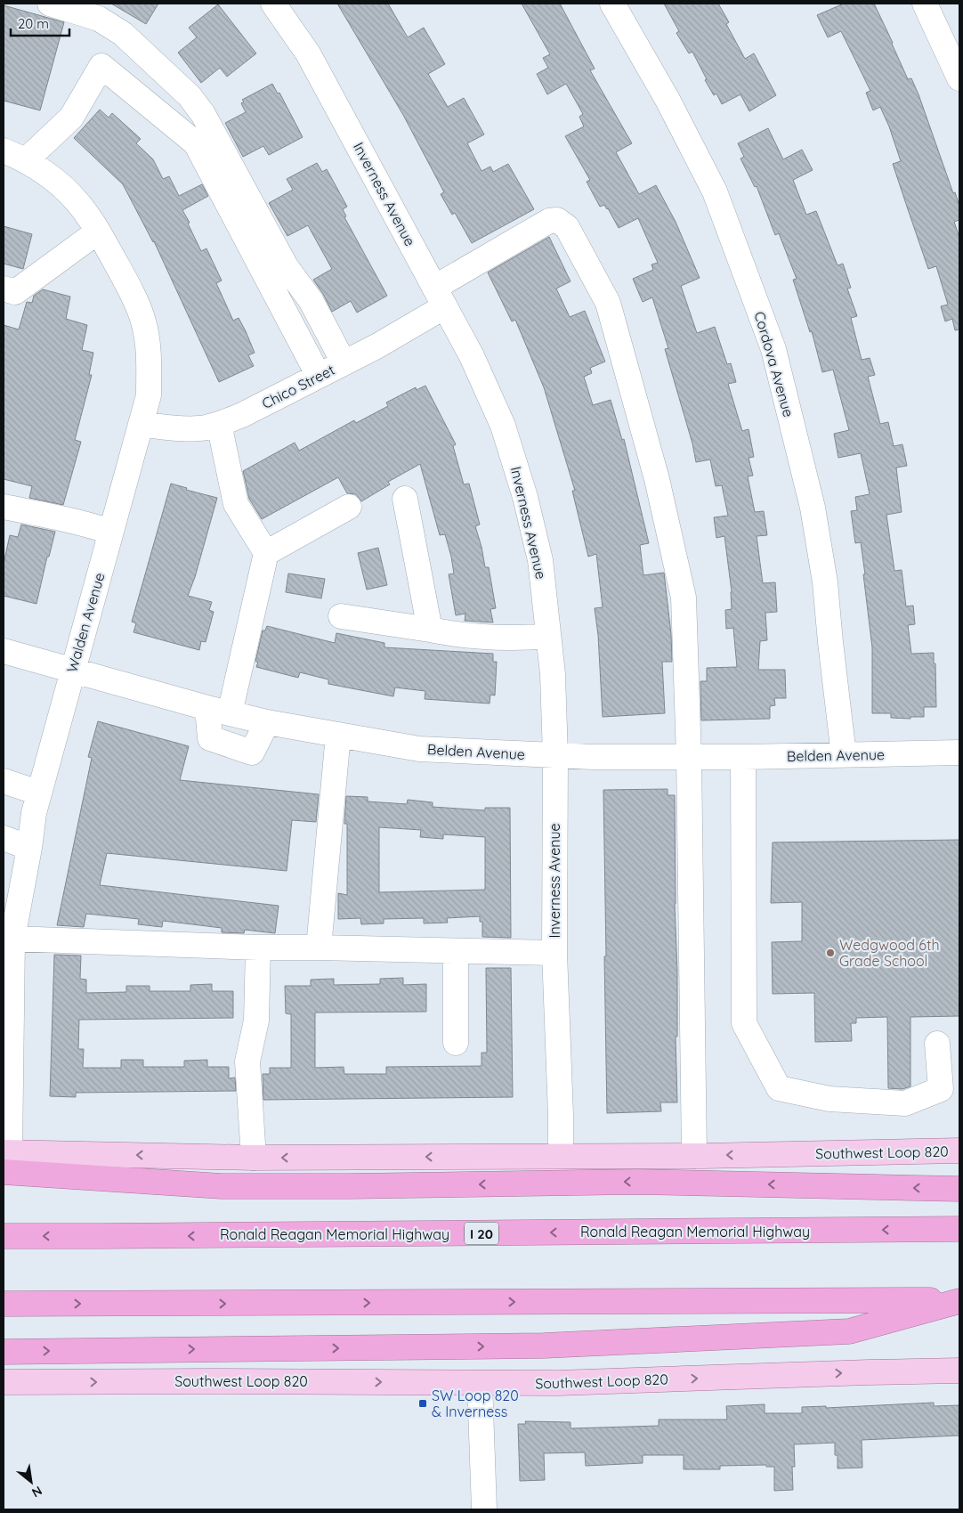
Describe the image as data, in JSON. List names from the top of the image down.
{
  "streets": {
    "highway": ["Ronald Reagan Memorial Highway", "I 20"],
    "main road": ["Southwest Loop 820"],
    "street": [
      "Inverness Avenue",
      "Cordova Avenue",
      "Chico Street",
      "Walden Avenue",
      "Belden Avenue"
    ]
  },
  "crossings": [
    ["Inverness Avenue", "Chico Street"],
    ["Inverness Avenue", "Belden Avenue"],
    ["Inverness Avenue", "Southwest Loop 820"],
    ["Cordova Avenue", "Belden Avenue"],
    ["Chico Street", "Walden Avenue"],
    ["Chico Street", "Belden Avenue"],
    ["Chico Street", "Southwest Loop 820"],
    ["Walden Avenue", "Belden Avenue"],
    ["Walden Avenue", "Southwest Loop 820"]
  ],
  "places": {
    "other": ["Wedgwood 6th Grade School"],
    "transit": ["SW Loop 820 & Inverness"]
  },
  "scale_bar": "20 m",
  "north": "bottom right"
}
